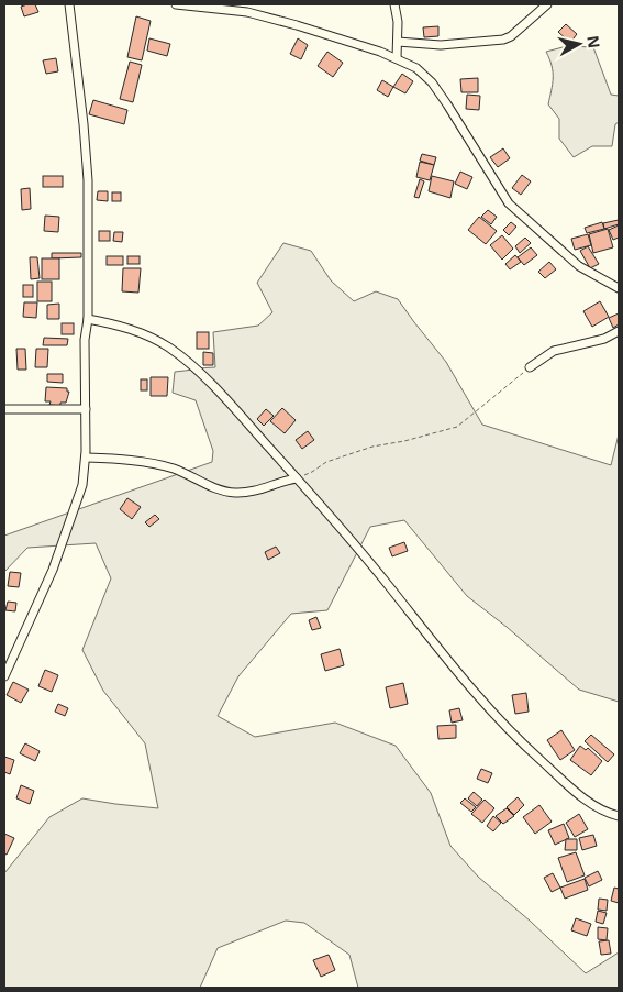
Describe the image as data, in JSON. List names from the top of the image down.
{
  "north": "right"
}
